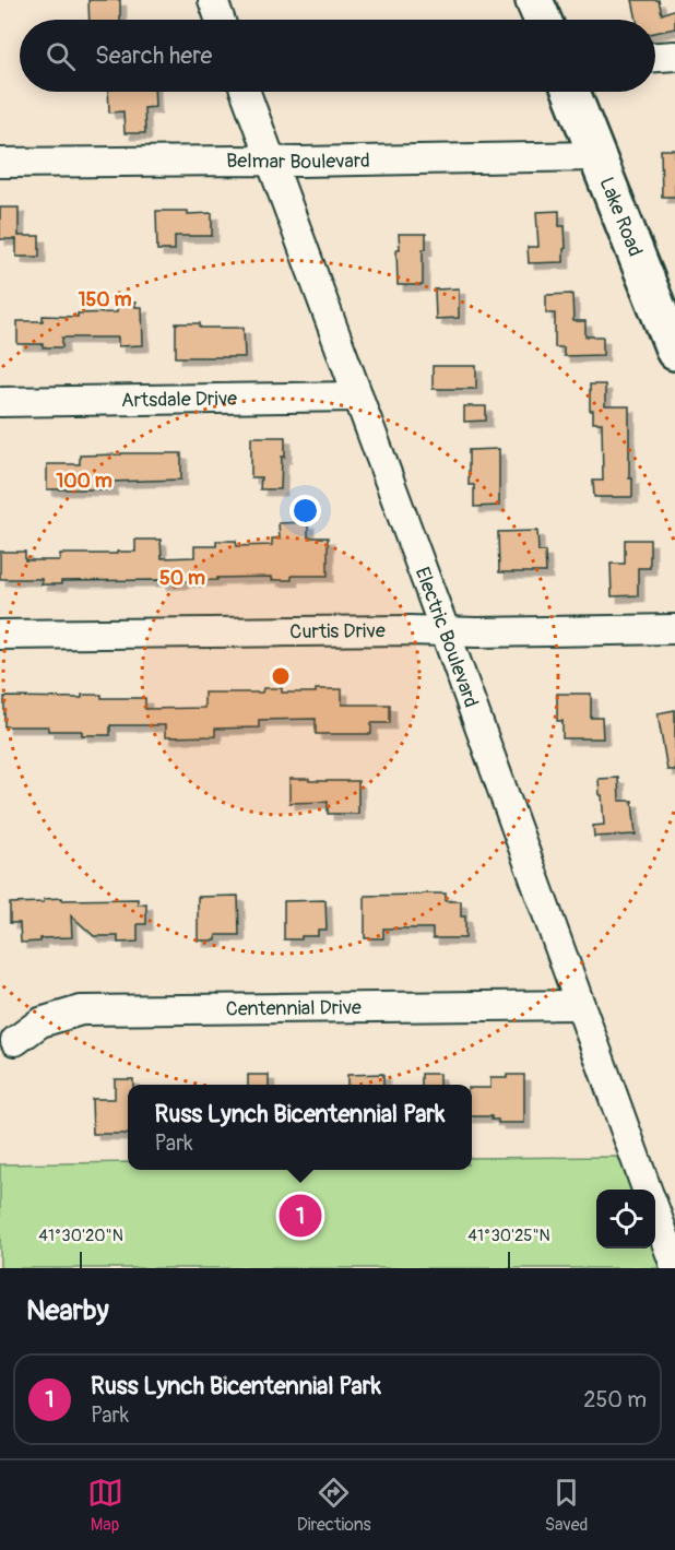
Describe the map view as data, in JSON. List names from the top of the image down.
{
  "streets": {
    "main road": ["Lake Road"],
    "street": [
      "Belmar Boulevard",
      "Artsdale Drive",
      "Curtis Drive",
      "Electric Boulevard",
      "Centennial Drive"
    ]
  },
  "crossings": [
    ["Belmar Boulevard", "Lake Road"],
    ["Belmar Boulevard", "Electric Boulevard"],
    ["Artsdale Drive", "Electric Boulevard"],
    ["Curtis Drive", "Electric Boulevard"],
    ["Electric Boulevard", "Centennial Drive"]
  ],
  "page": {
    "search": "Search here",
    "popup": ["Russ Lynch Bicentennial Park", "Park"],
    "pins": "1",
    "heading": "Nearby",
    "list": [
      {
        "mark": "1",
        "name": "Russ Lynch Bicentennial Park",
        "note": "Park",
        "value": "250 m"
      }
    ],
    "nav": ["Map", "Directions", "Saved"]
  },
  "coordinates": ["41°30'20\"N", "41°30'25\"N"],
  "rings": ["150 m", "100 m", "50 m"]
}
